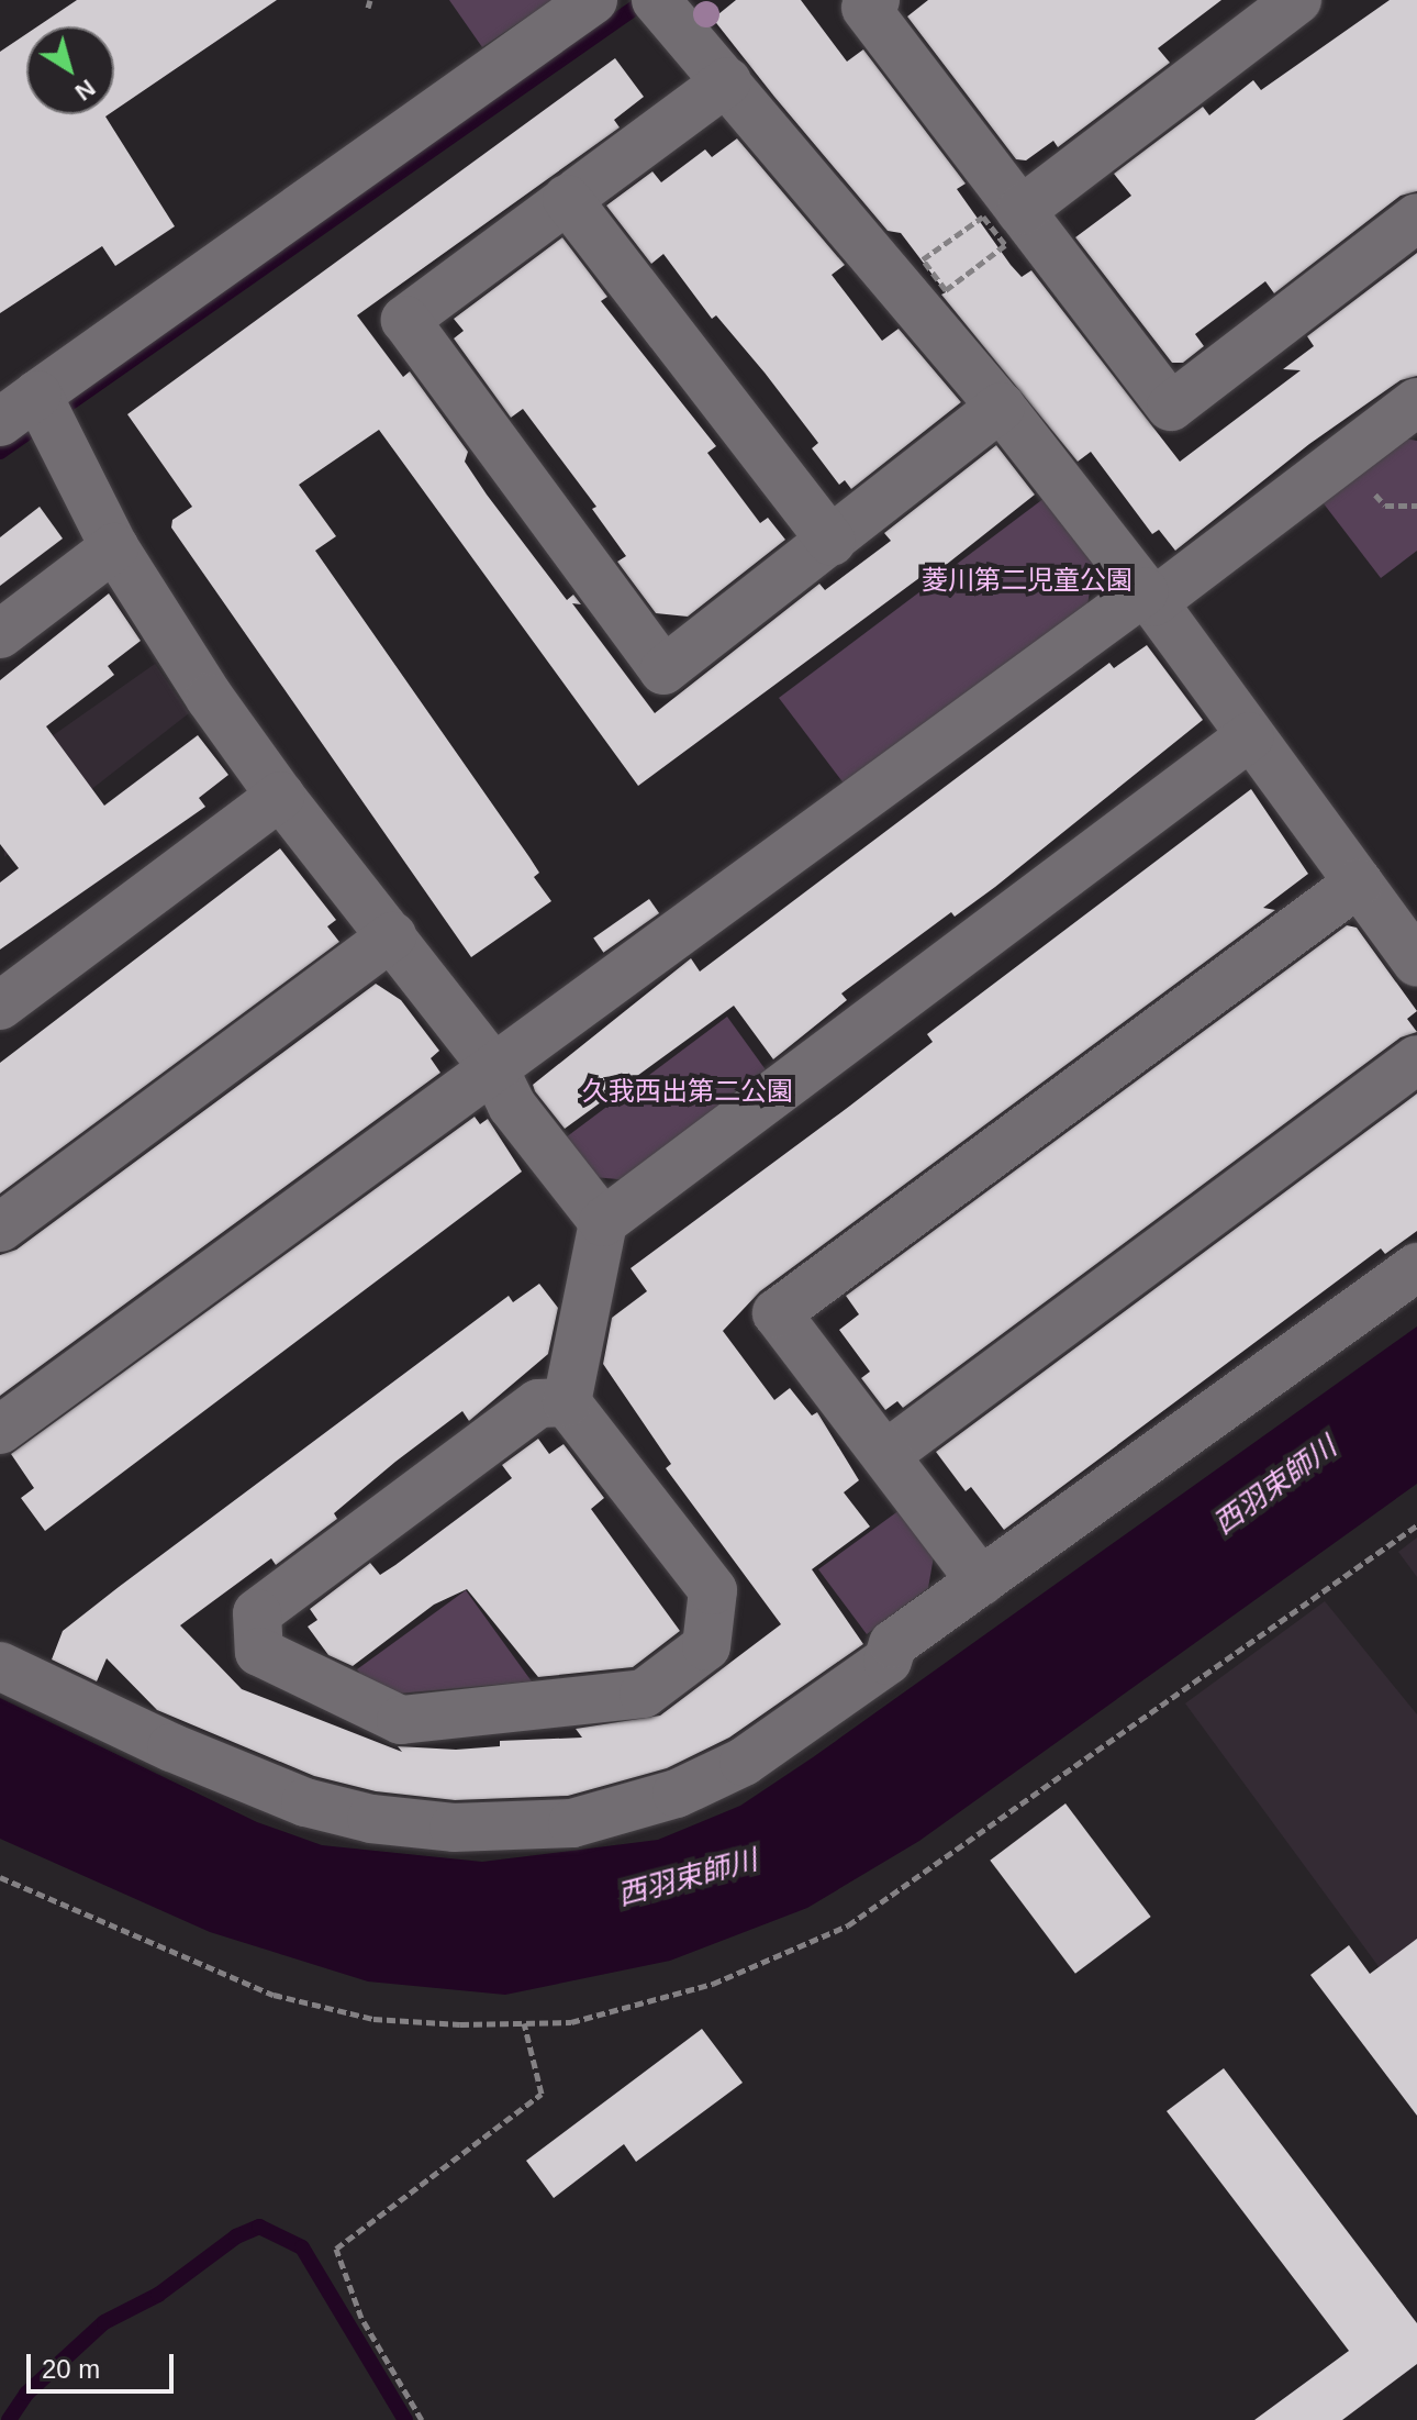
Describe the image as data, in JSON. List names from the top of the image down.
{
  "water": ["西羽束師川"],
  "parks": ["菱川第二児童公園", "久我西出第二公園"],
  "scale_bar": "20 m",
  "north": "bottom right"
}
